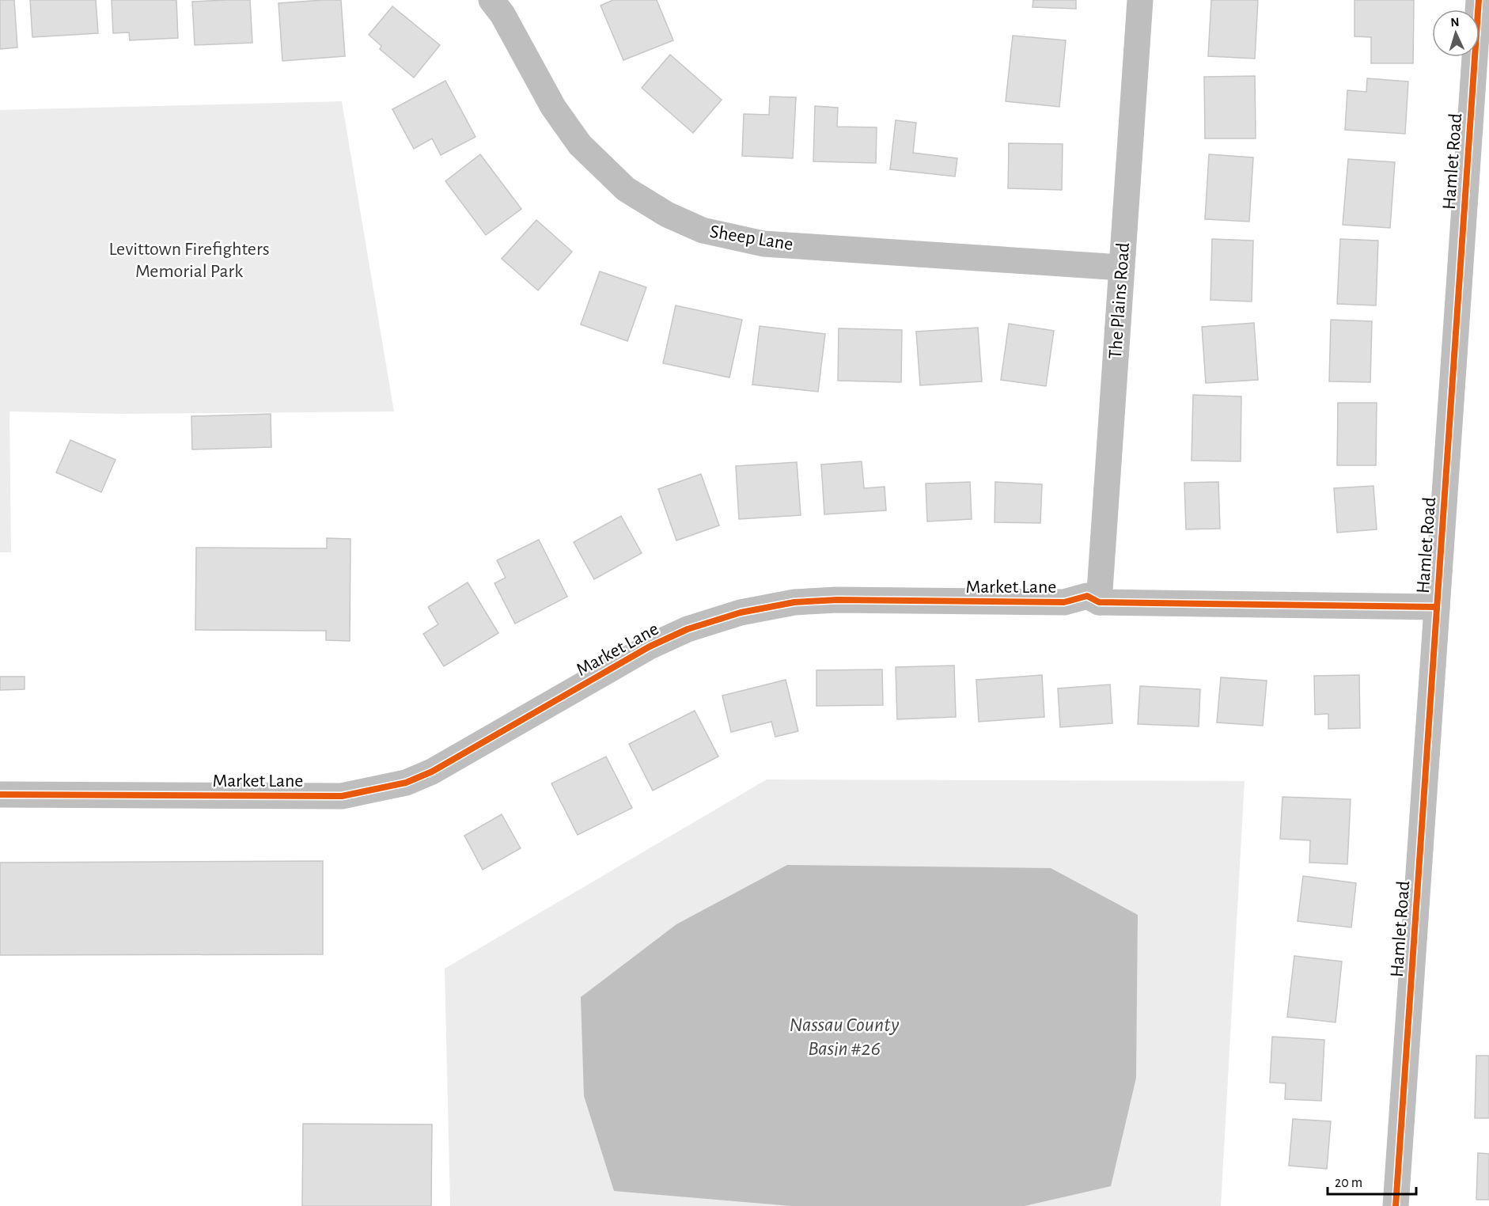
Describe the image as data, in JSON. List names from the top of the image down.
{
  "streets": {
    "street": [
      "Hamlet Road",
      "Sheep Lane",
      "The Plains Road",
      "Market Lane"
    ]
  },
  "crossings": [
    ["Hamlet Road", "Market Lane"],
    ["Sheep Lane", "The Plains Road"],
    ["The Plains Road", "Market Lane"]
  ],
  "water": ["Nassau County Basin #26"],
  "parks": ["Levittown Firefighters Memorial Park"],
  "scale_bar": "20 m",
  "north": "top"
}
